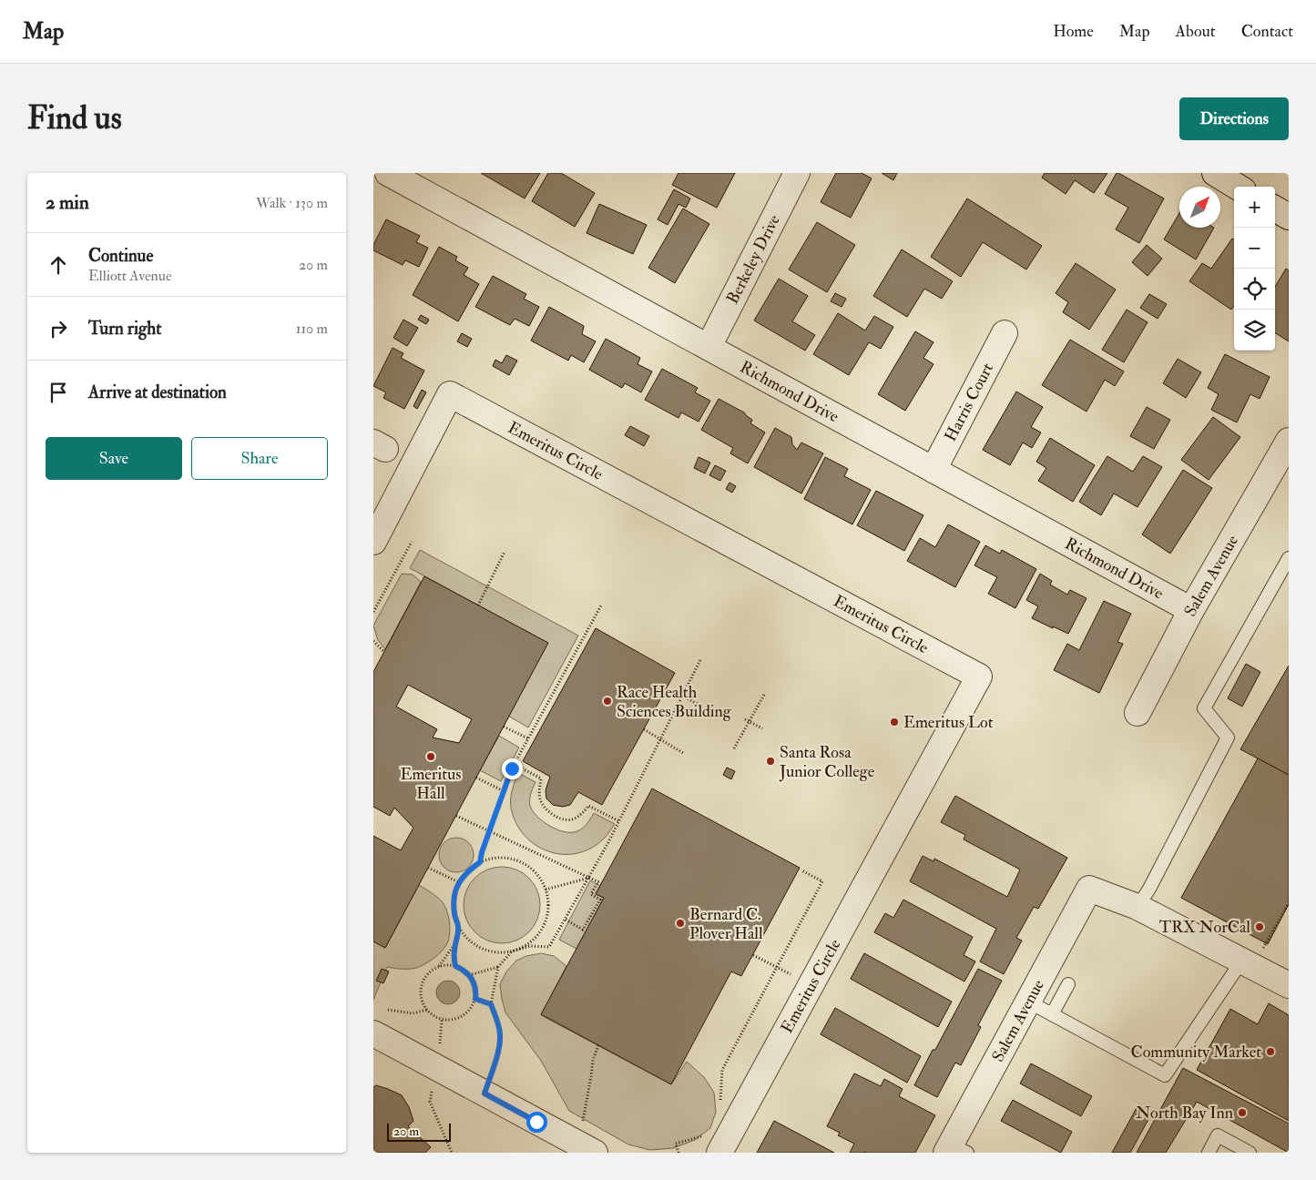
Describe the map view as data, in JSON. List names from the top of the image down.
{
  "streets": {
    "street": [
      "Berkeley Drive",
      "Richmond Drive",
      "Harris Court",
      "Emeritus Circle",
      "Salem Avenue"
    ]
  },
  "crossings": [
    ["Berkeley Drive", "Richmond Drive"],
    ["Richmond Drive", "Harris Court"],
    ["Richmond Drive", "Salem Avenue"]
  ],
  "places": [
    "Race Health Sciences Building",
    "Emeritus Lot",
    "Emeritus Hall",
    "Santa Rosa Junior College",
    "Bernard C. Plover Hall",
    "TRX NorCal",
    "Community Market",
    "North Bay Inn"
  ],
  "scale_bar": "20 m",
  "north": "top right",
  "page": {
    "header": "Map",
    "nav": [
      "Home",
      "Map",
      "About",
      "Contact"
    ],
    "buttons": [
      "Directions",
      ["Save", "Share"]
    ],
    "title": "Find us",
    "heading": ["2 min", "Walk · 130 m"],
    "map_buttons": ["+", "−"],
    "list": [
      ["Continue", "Elliott Avenue", "20 m"],
      ["Turn right", "110 m"],
      "Arrive at destination"
    ],
    "scale": "20 m"
  }
}
